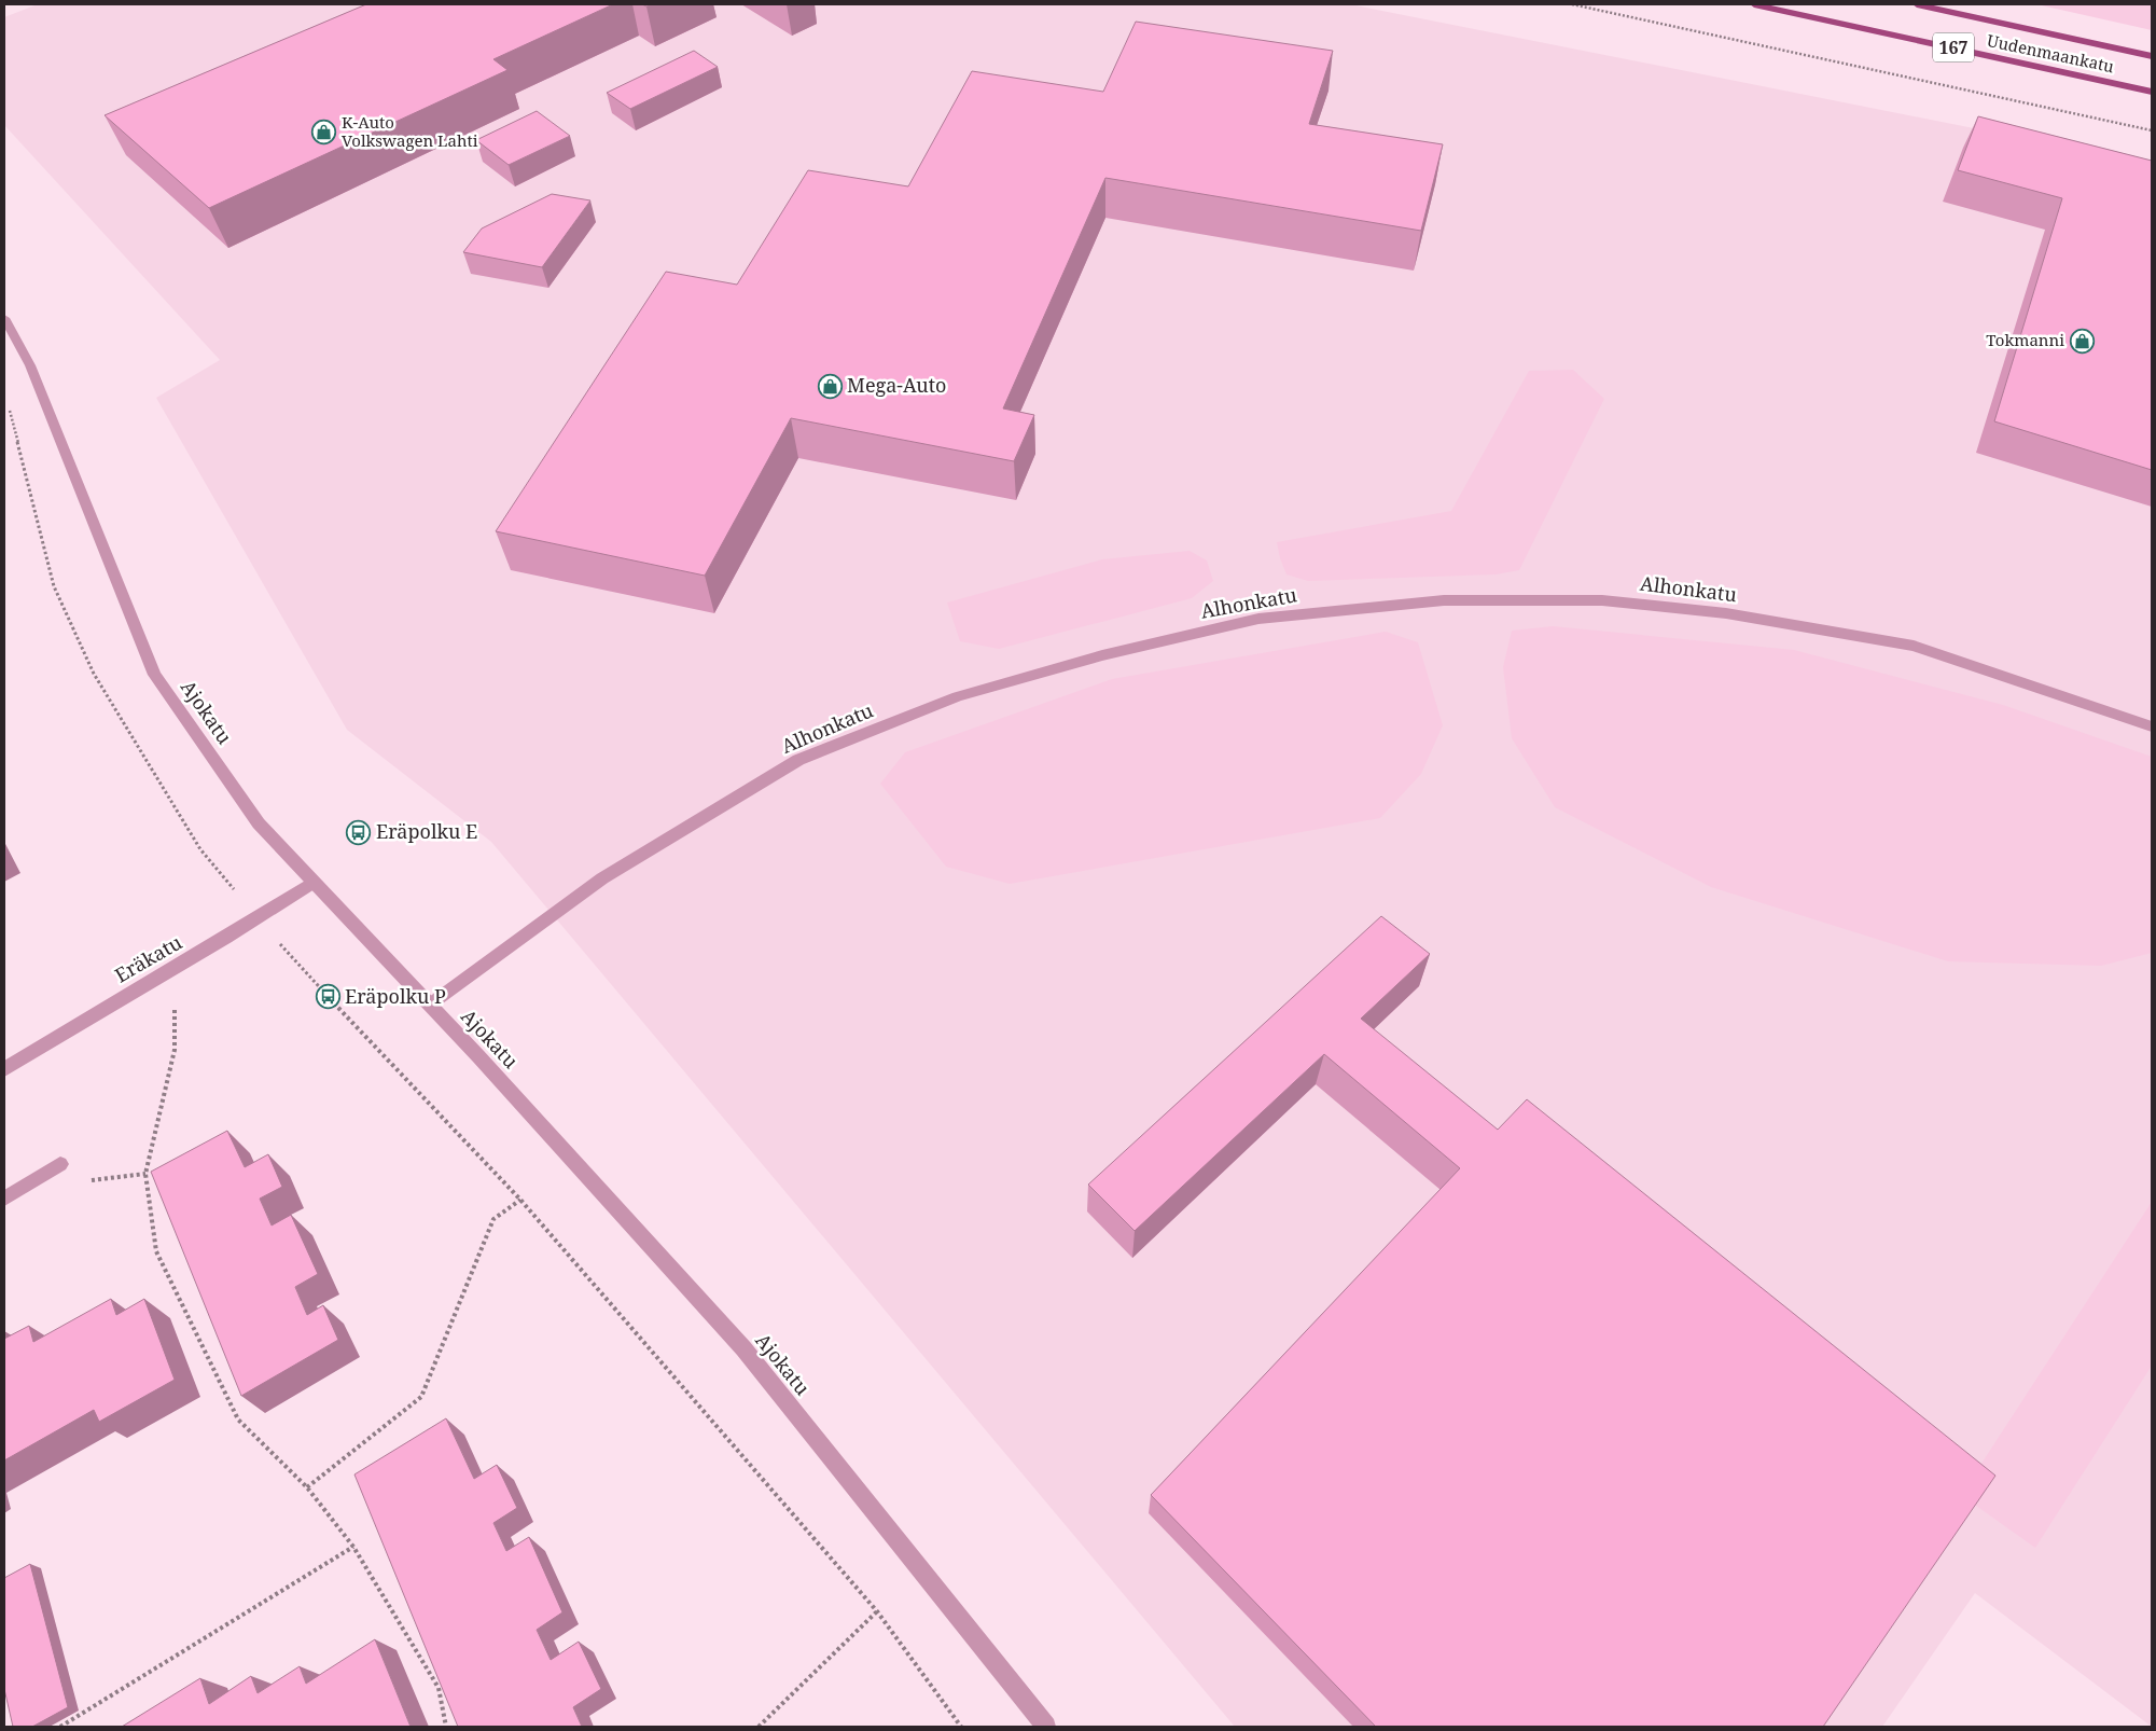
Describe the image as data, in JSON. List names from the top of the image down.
{
  "streets": {
    "main road": ["167", "Uudenmaankatu"],
    "street": ["Alhonkatu", "Ajokatu", "Eräkatu"]
  },
  "crossings": [
    ["Alhonkatu", "Ajokatu"],
    ["Ajokatu", "Eräkatu"]
  ],
  "places": {
    "shop": ["K-Auto Volkswagen Lahti", "Tokmanni", "Mega-Auto"],
    "bus stop": ["Eräpolku E", "Eräpolku P"]
  }
}
